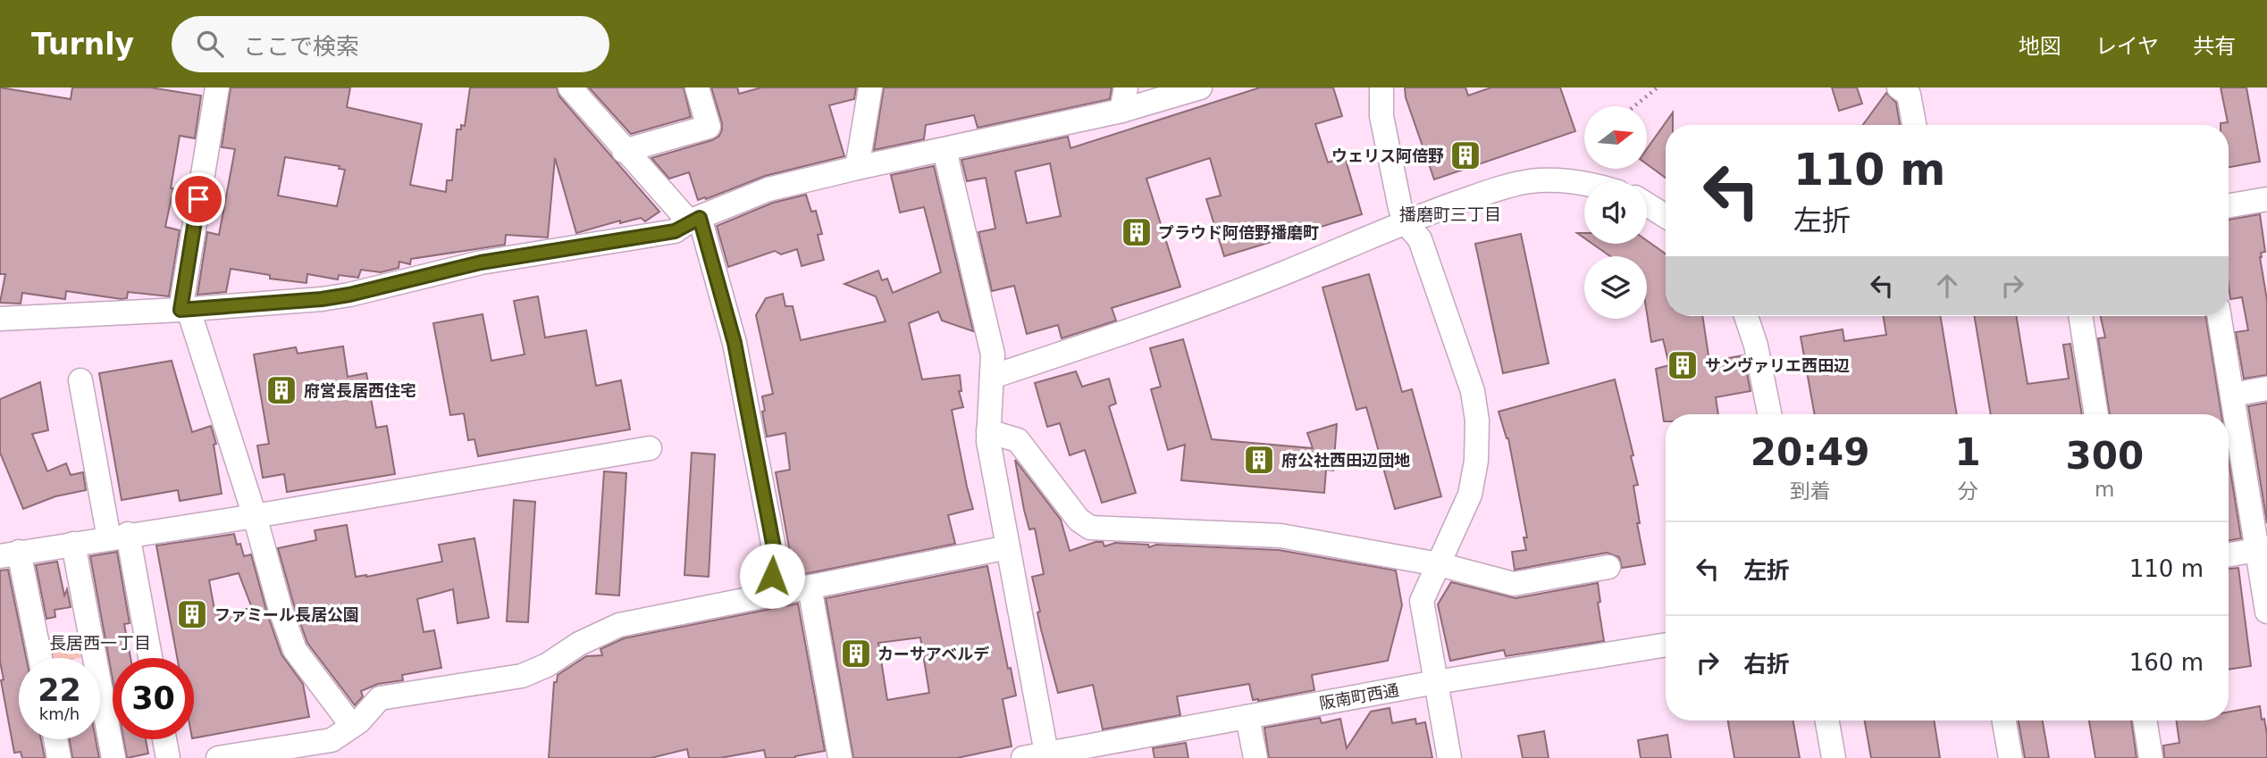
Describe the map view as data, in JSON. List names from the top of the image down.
{
  "streets": {
    "street": ["阪南町西通"]
  },
  "districts": ["播磨町三丁目", "長居西一丁目"],
  "places": {
    "building": [
      "ウェリス阿倍野",
      "プラウド阿倍野播磨町",
      "サンヴァリエ西田辺",
      "府営長居西住宅",
      "府公社西田辺団地",
      "ファミール長居公園",
      "カーサアベルデ"
    ]
  },
  "north": "right",
  "page": {
    "header": "Turnly",
    "search": "ここで検索",
    "nav": ["地図", "レイヤ", "共有"],
    "turn": ["110 m", "左折"],
    "eta": [
      "20:49",
      "到着",
      "1",
      "分",
      "300",
      "m"
    ],
    "list": [
      {
        "name": "左折",
        "value": "110 m"
      },
      {
        "name": "右折",
        "value": "160 m"
      }
    ],
    "speed": "22 km/h",
    "limit": "30"
  }
}
